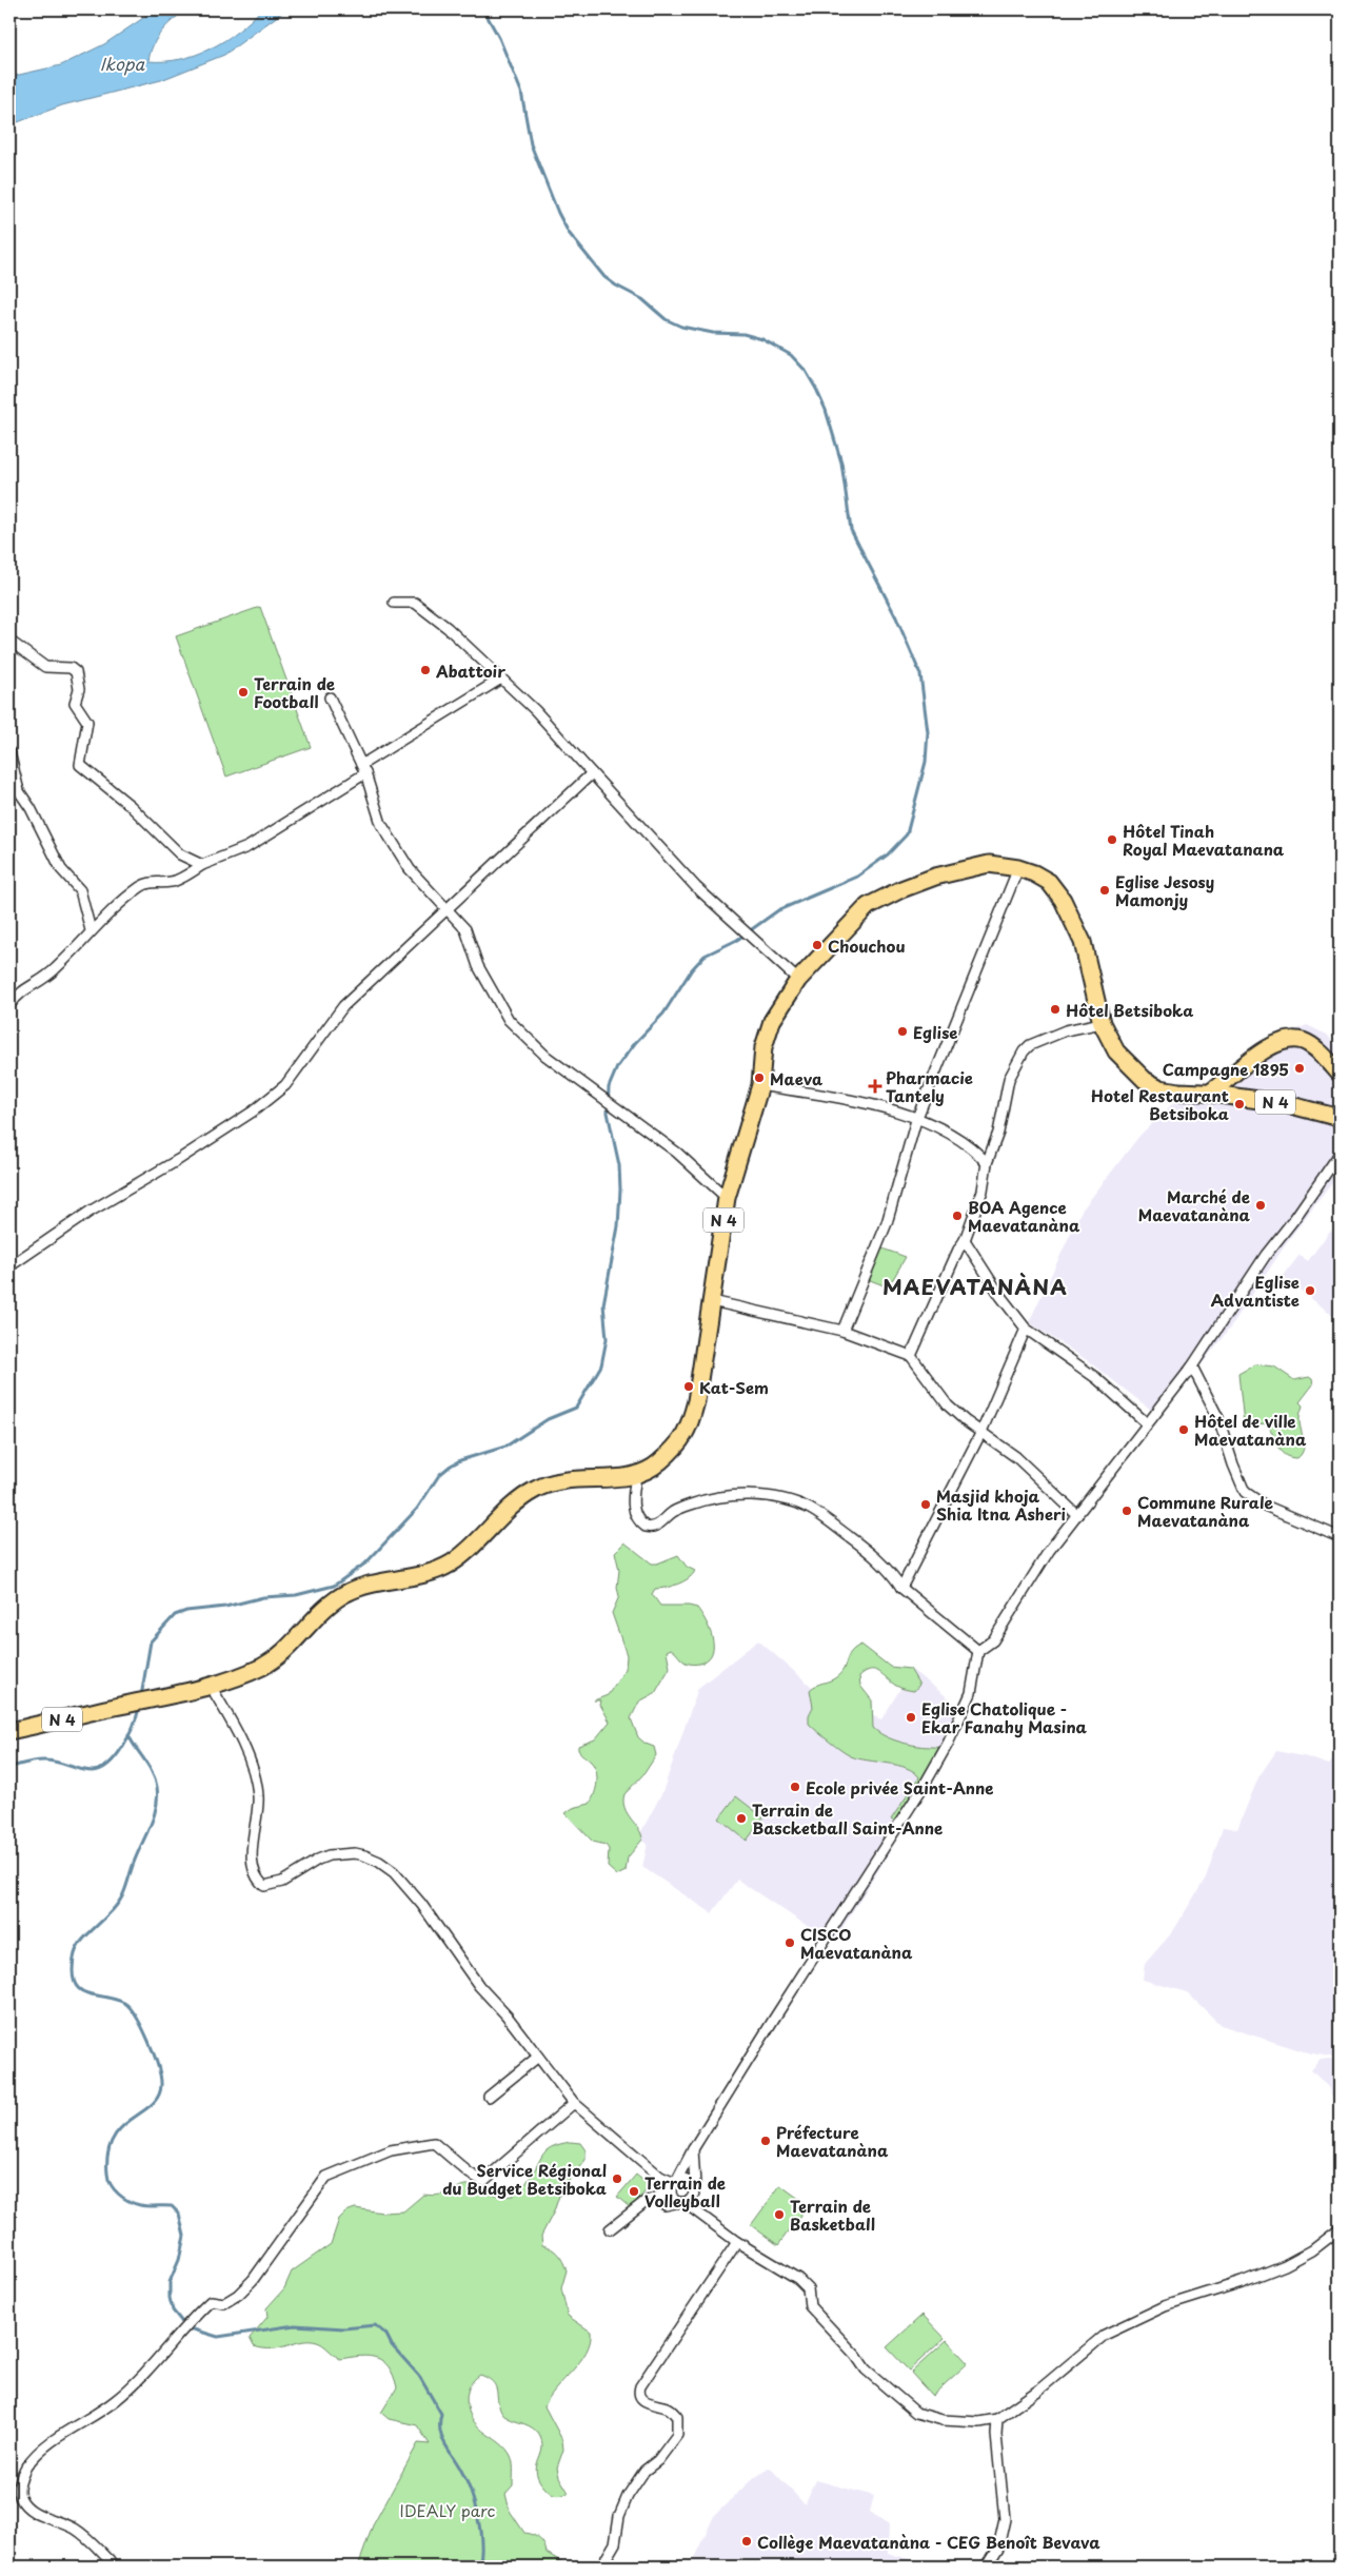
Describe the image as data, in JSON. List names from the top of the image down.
{
  "streets": {
    "main road": ["N 4"]
  },
  "districts": ["MAEVATANÀNA"],
  "water": ["Ikopa"],
  "parks": ["IDEALY parc"],
  "places": {
    "other": [
      "Abattoir",
      "Terrain de Football",
      "Hôtel Tinah Royal Maevatanana",
      "Eglise Jesosy Mamonjy",
      "Chouchou",
      "Hôtel Betsiboka",
      "Eglise",
      "Campagne 1895",
      "Maeva",
      "Hotel Restaurant Betsiboka",
      "Marché de Maevatanàna",
      "BOA Agence Maevatanàna",
      "Eglise Advantiste",
      "Kat-Sem",
      "Hôtel de ville Maevatanàna",
      "Masjid khoja Shia Itna Asheri",
      "Commune Rurale Maevatanàna",
      "Eglise Chatolique - Ekar Fanahy Masina",
      "Ecole privée Saint-Anne",
      "Terrain de Bascketball Saint-Anne",
      "CISCO Maevatanàna",
      "Préfecture Maevatanàna",
      "Service Régional du Budget Betsiboka",
      "Terrain de Volleyball",
      "Terrain de Basketball",
      "Collège Maevatanàna - CEG Benoît Bevava"
    ],
    "health": ["Pharmacie Tantely"]
  }
}
